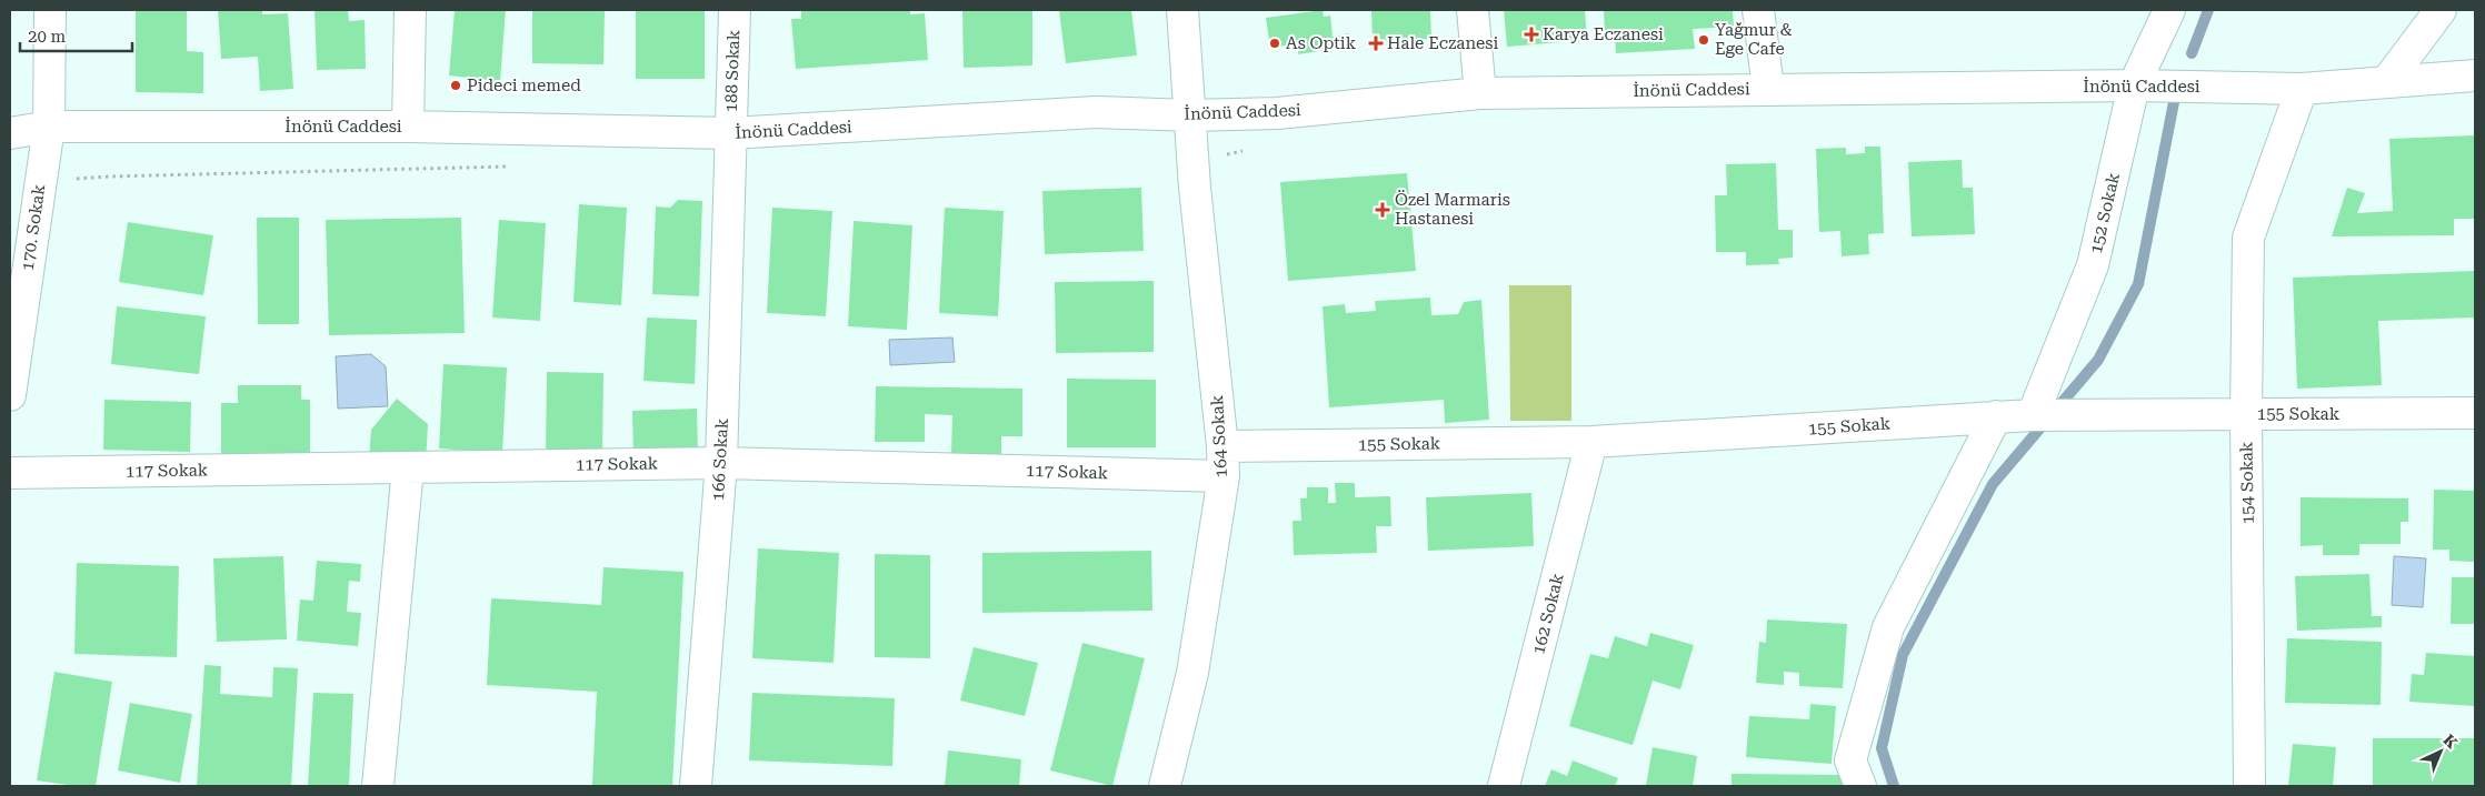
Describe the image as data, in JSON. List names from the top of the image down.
{
  "streets": {
    "street": [
      "188 Sokak",
      "İnönü Caddesi",
      "152 Sokak",
      "170. Sokak",
      "155 Sokak",
      "164 Sokak",
      "166 Sokak",
      "117 Sokak",
      "154 Sokak",
      "162 Sokak"
    ]
  },
  "crossings": [
    ["188 Sokak", "İnönü Caddesi"],
    ["188 Sokak", "166 Sokak"],
    ["İnönü Caddesi", "152 Sokak"],
    ["İnönü Caddesi", "170. Sokak"],
    ["İnönü Caddesi", "164 Sokak"],
    ["İnönü Caddesi", "166 Sokak"],
    ["İnönü Caddesi", "154 Sokak"],
    ["152 Sokak", "155 Sokak"],
    ["155 Sokak", "164 Sokak"],
    ["155 Sokak", "154 Sokak"],
    ["155 Sokak", "162 Sokak"],
    ["164 Sokak", "117 Sokak"],
    ["166 Sokak", "117 Sokak"]
  ],
  "places": {
    "health": ["Karya Eczanesi", "Hale Eczanesi", "Özel Marmaris Hastanesi"],
    "other": ["Yağmur & Ege Cafe", "As Optik", "Pideci memed"]
  },
  "scale_bar": "20 m",
  "north": "top right"
}
